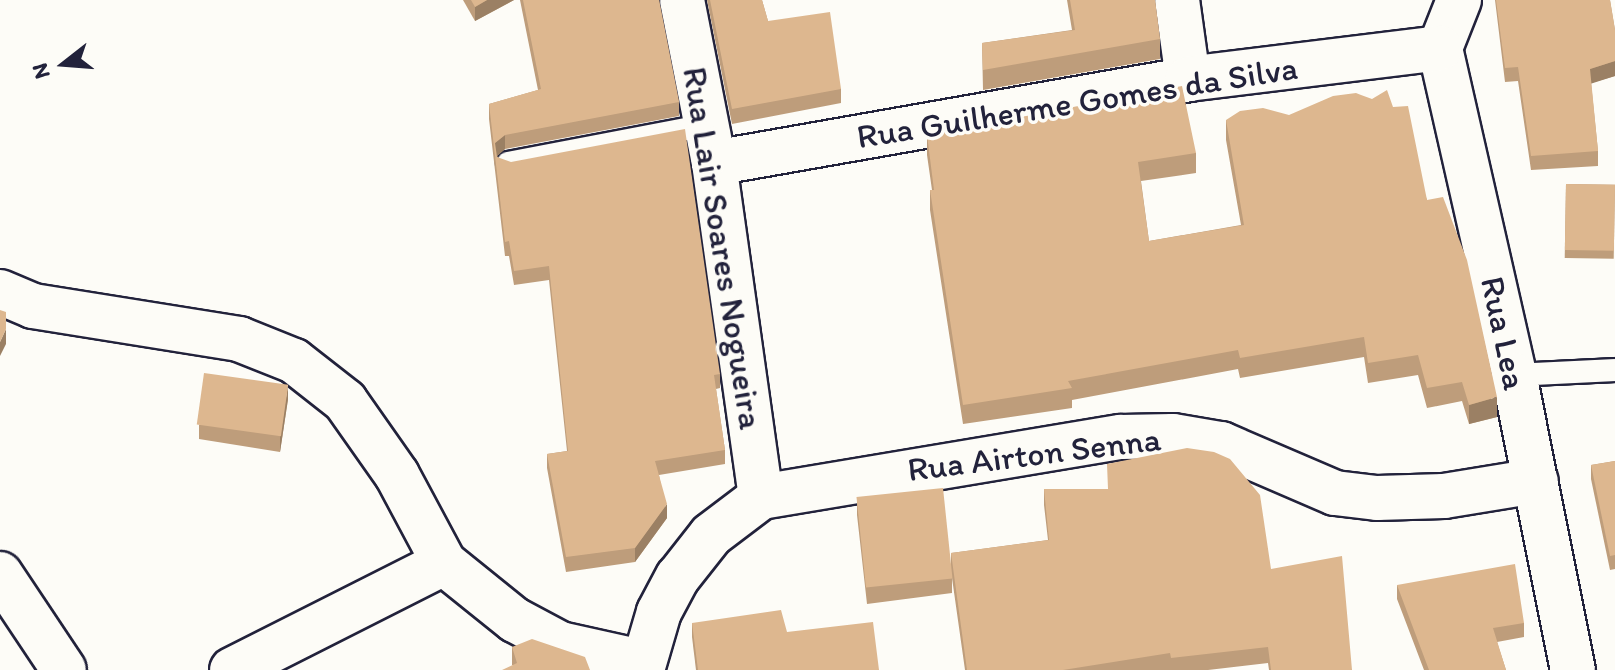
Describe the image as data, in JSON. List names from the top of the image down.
{
  "streets": {
    "street": [
      "Rua Guilherme Gomes da Silva",
      "Rua Lair Soares Nogueira",
      "Rua Lea",
      "Rua Airton Senna"
    ]
  },
  "crossings": [
    ["Rua Guilherme Gomes da Silva", "Rua Lair Soares Nogueira"],
    ["Rua Guilherme Gomes da Silva", "Rua Lea"],
    ["Rua Lair Soares Nogueira", "Rua Airton Senna"],
    ["Rua Lea", "Rua Airton Senna"]
  ],
  "north": "left"
}
